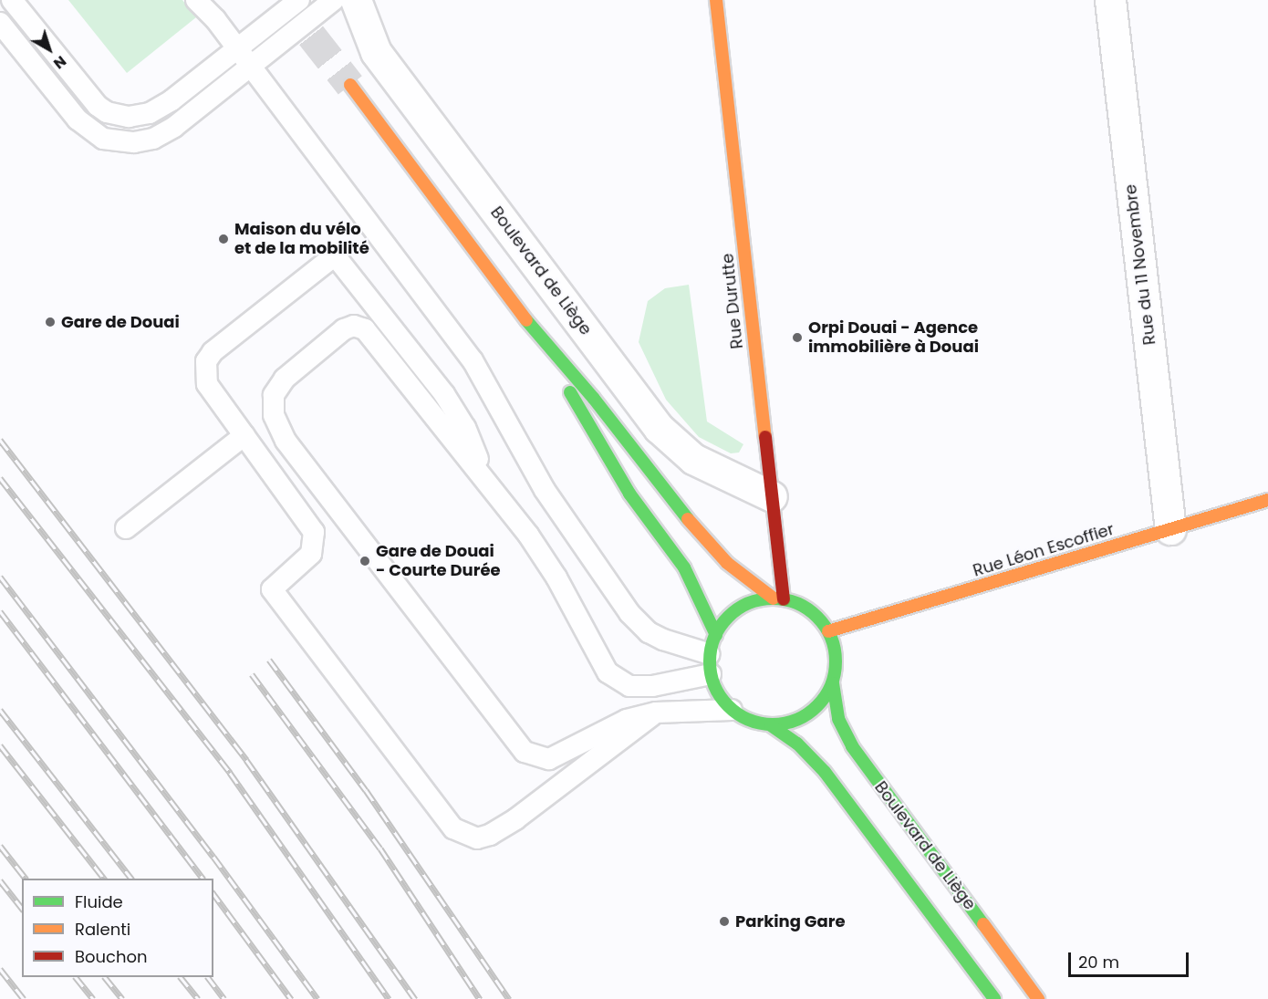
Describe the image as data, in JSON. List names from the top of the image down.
{
  "streets": {
    "main road": ["Boulevard de Liège", "Rue Durutte", "Rue Léon Escoffier"],
    "street": ["Rue du 11 Novembre"]
  },
  "crossings": [
    ["Rue du 11 Novembre", "Rue Léon Escoffier"],
    ["Boulevard de Liège", "Rue Durutte"],
    ["Boulevard de Liège", "Rue Léon Escoffier"],
    ["Rue Durutte", "Rue Léon Escoffier"]
  ],
  "places": [
    "Maison du vélo et de la mobilité",
    "Gare de Douai",
    "Orpi Douai - Agence immobilière à Douai",
    "Gare de Douai - Courte Durée",
    "Parking Gare"
  ],
  "legend": ["Fluide", "Ralenti", "Bouchon"],
  "scale_bar": "20 m",
  "north": "bottom right"
}
